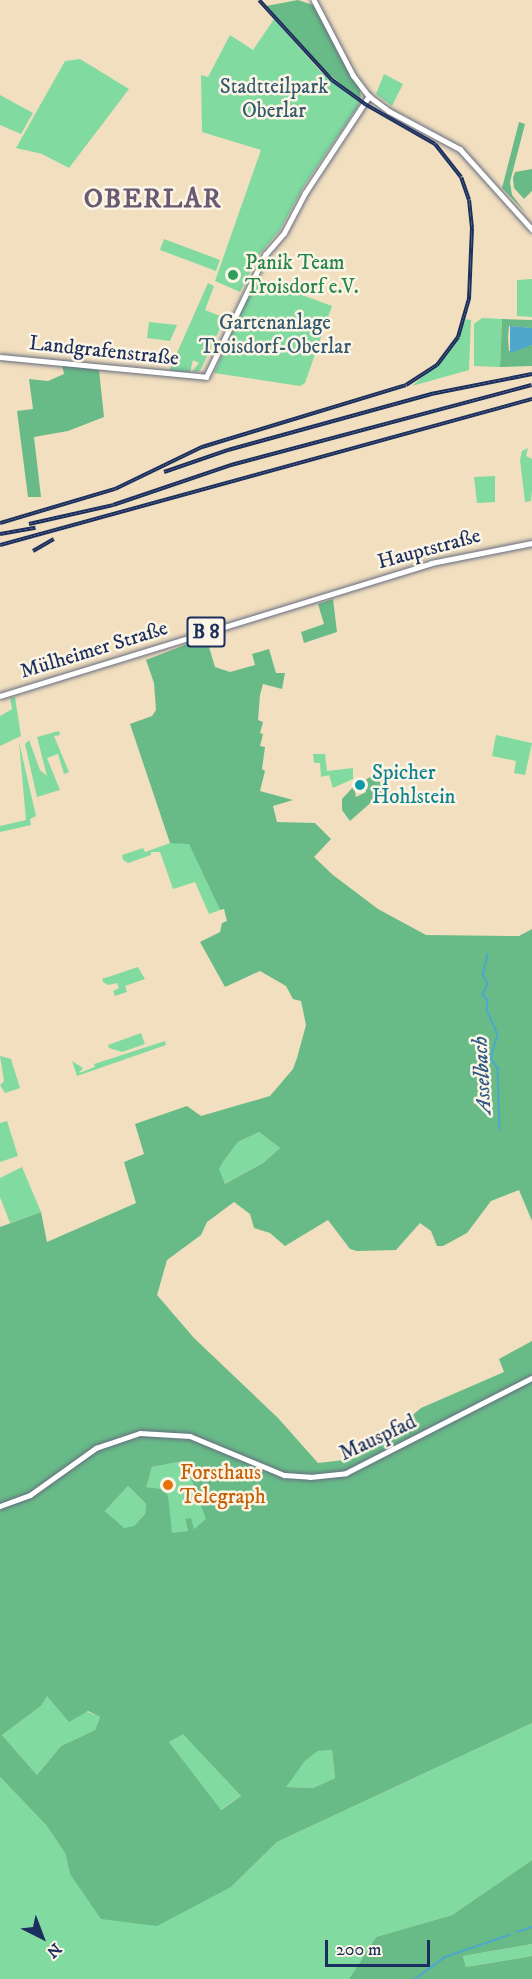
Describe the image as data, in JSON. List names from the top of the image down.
{
  "streets": {
    "main road": ["Hauptstraße", "B 8", "Mülheimer Straße"],
    "street": ["Landgrafenstraße", "Mauspfad"]
  },
  "crossings": [
    ["Hauptstraße", "Mülheimer Straße"]
  ],
  "districts": ["OBERLAR"],
  "water": ["Asselbach"],
  "parks": ["Stadtteilpark Oberlar", "Gartenanlage Troisdorf-Oberlar"],
  "places": ["Panik Team Troisdorf e.V.", "Spicher Hohlstein", "Forsthaus Telegraph"],
  "scale_bar": "200 m",
  "north": "bottom right"
}
